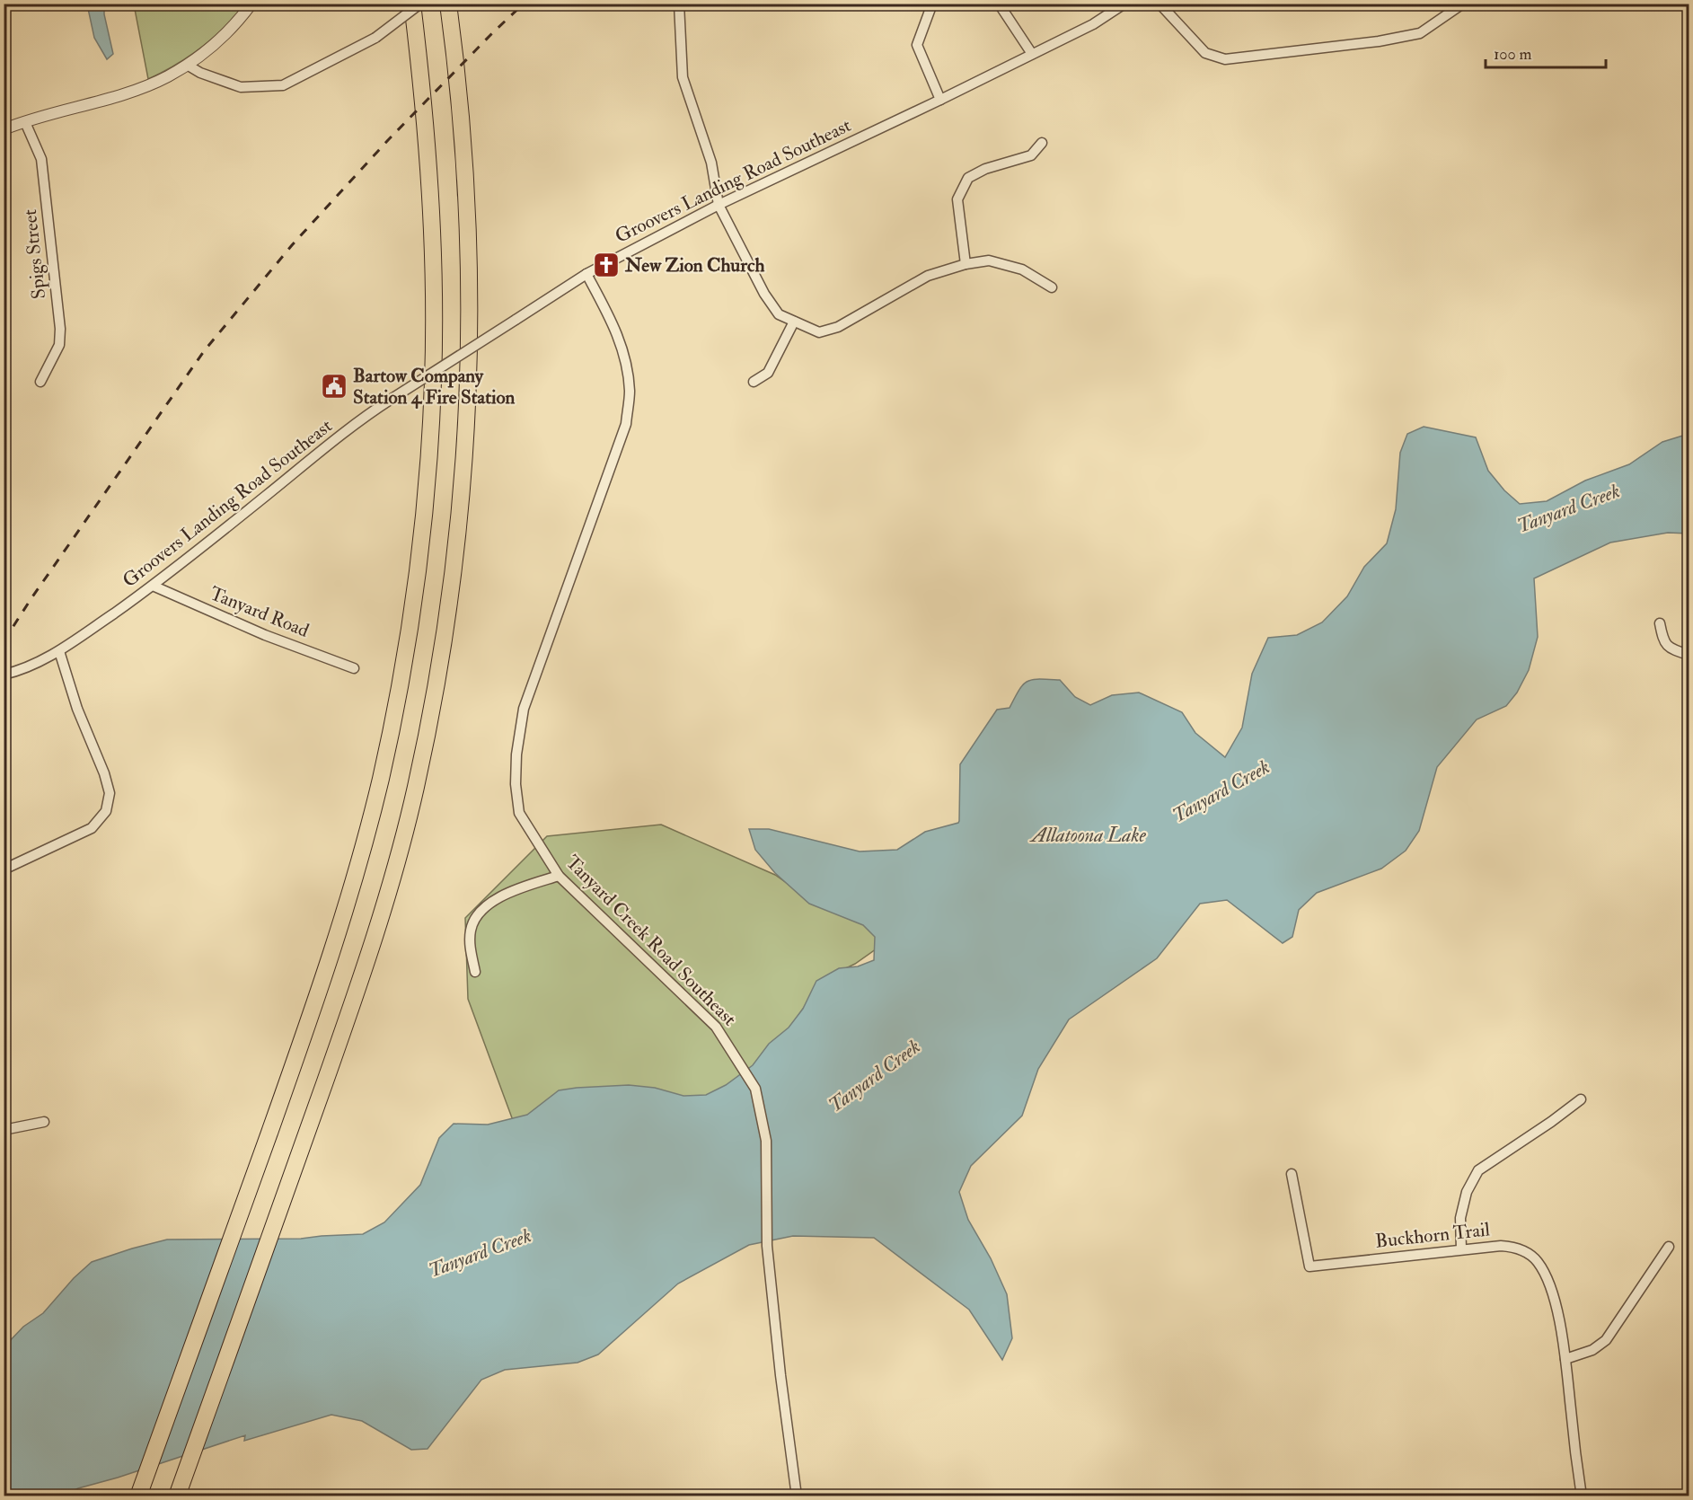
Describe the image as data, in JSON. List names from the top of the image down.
{
  "streets": {
    "street": [
      "Groovers Landing Road Southeast",
      "Spigs Street",
      "Tanyard Road",
      "Tanyard Creek Road Southeast",
      "Buckhorn Trail"
    ]
  },
  "crossings": [
    ["Groovers Landing Road Southeast", "Tanyard Road"],
    ["Groovers Landing Road Southeast", "Tanyard Creek Road Southeast"]
  ],
  "water": ["Tanyard Creek", "Allatoona Lake"],
  "places": {
    "church": ["New Zion Church"],
    "public building": ["Bartow Company Station 4 Fire Station"]
  },
  "scale_bar": "100 m"
}
